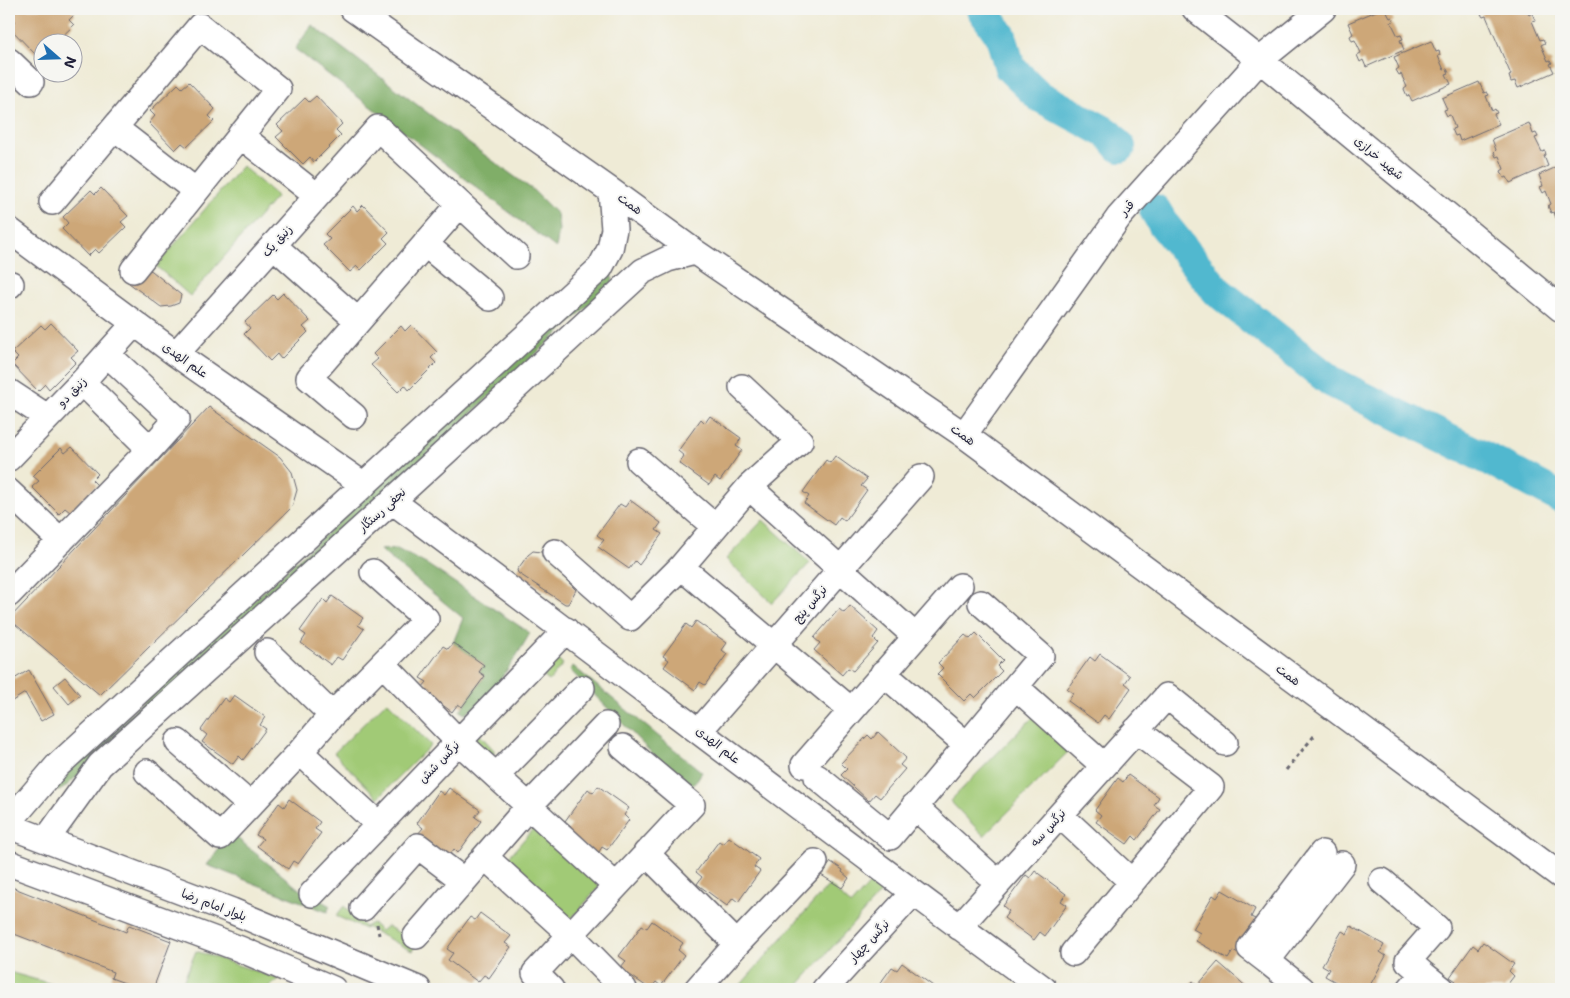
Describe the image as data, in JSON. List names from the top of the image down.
{
  "streets": {
    "street": [
      "شهید خرازی",
      "همت",
      "قدر",
      "زنبق یک",
      "علم الهدی",
      "زنبق دو",
      "نجفی رستگار",
      "نرگس پنج",
      "نرگس شش",
      "نرگس سه",
      "بلوار امام رضا",
      "نرگس چهار"
    ]
  },
  "crossings": [
    ["شهید خرازی", "قدر"],
    ["همت", "قدر"],
    ["همت", "نجفی رستگار"],
    ["زنبق یک", "علم الهدی"],
    ["علم الهدی", "زنبق دو"],
    ["علم الهدی", "نجفی رستگار"],
    ["علم الهدی", "نرگس پنج"],
    ["علم الهدی", "نرگس شش"],
    ["علم الهدی", "نرگس سه"],
    ["علم الهدی", "نرگس چهار"],
    ["نجفی رستگار", "بلوار امام رضا"]
  ],
  "north": "right"
}
